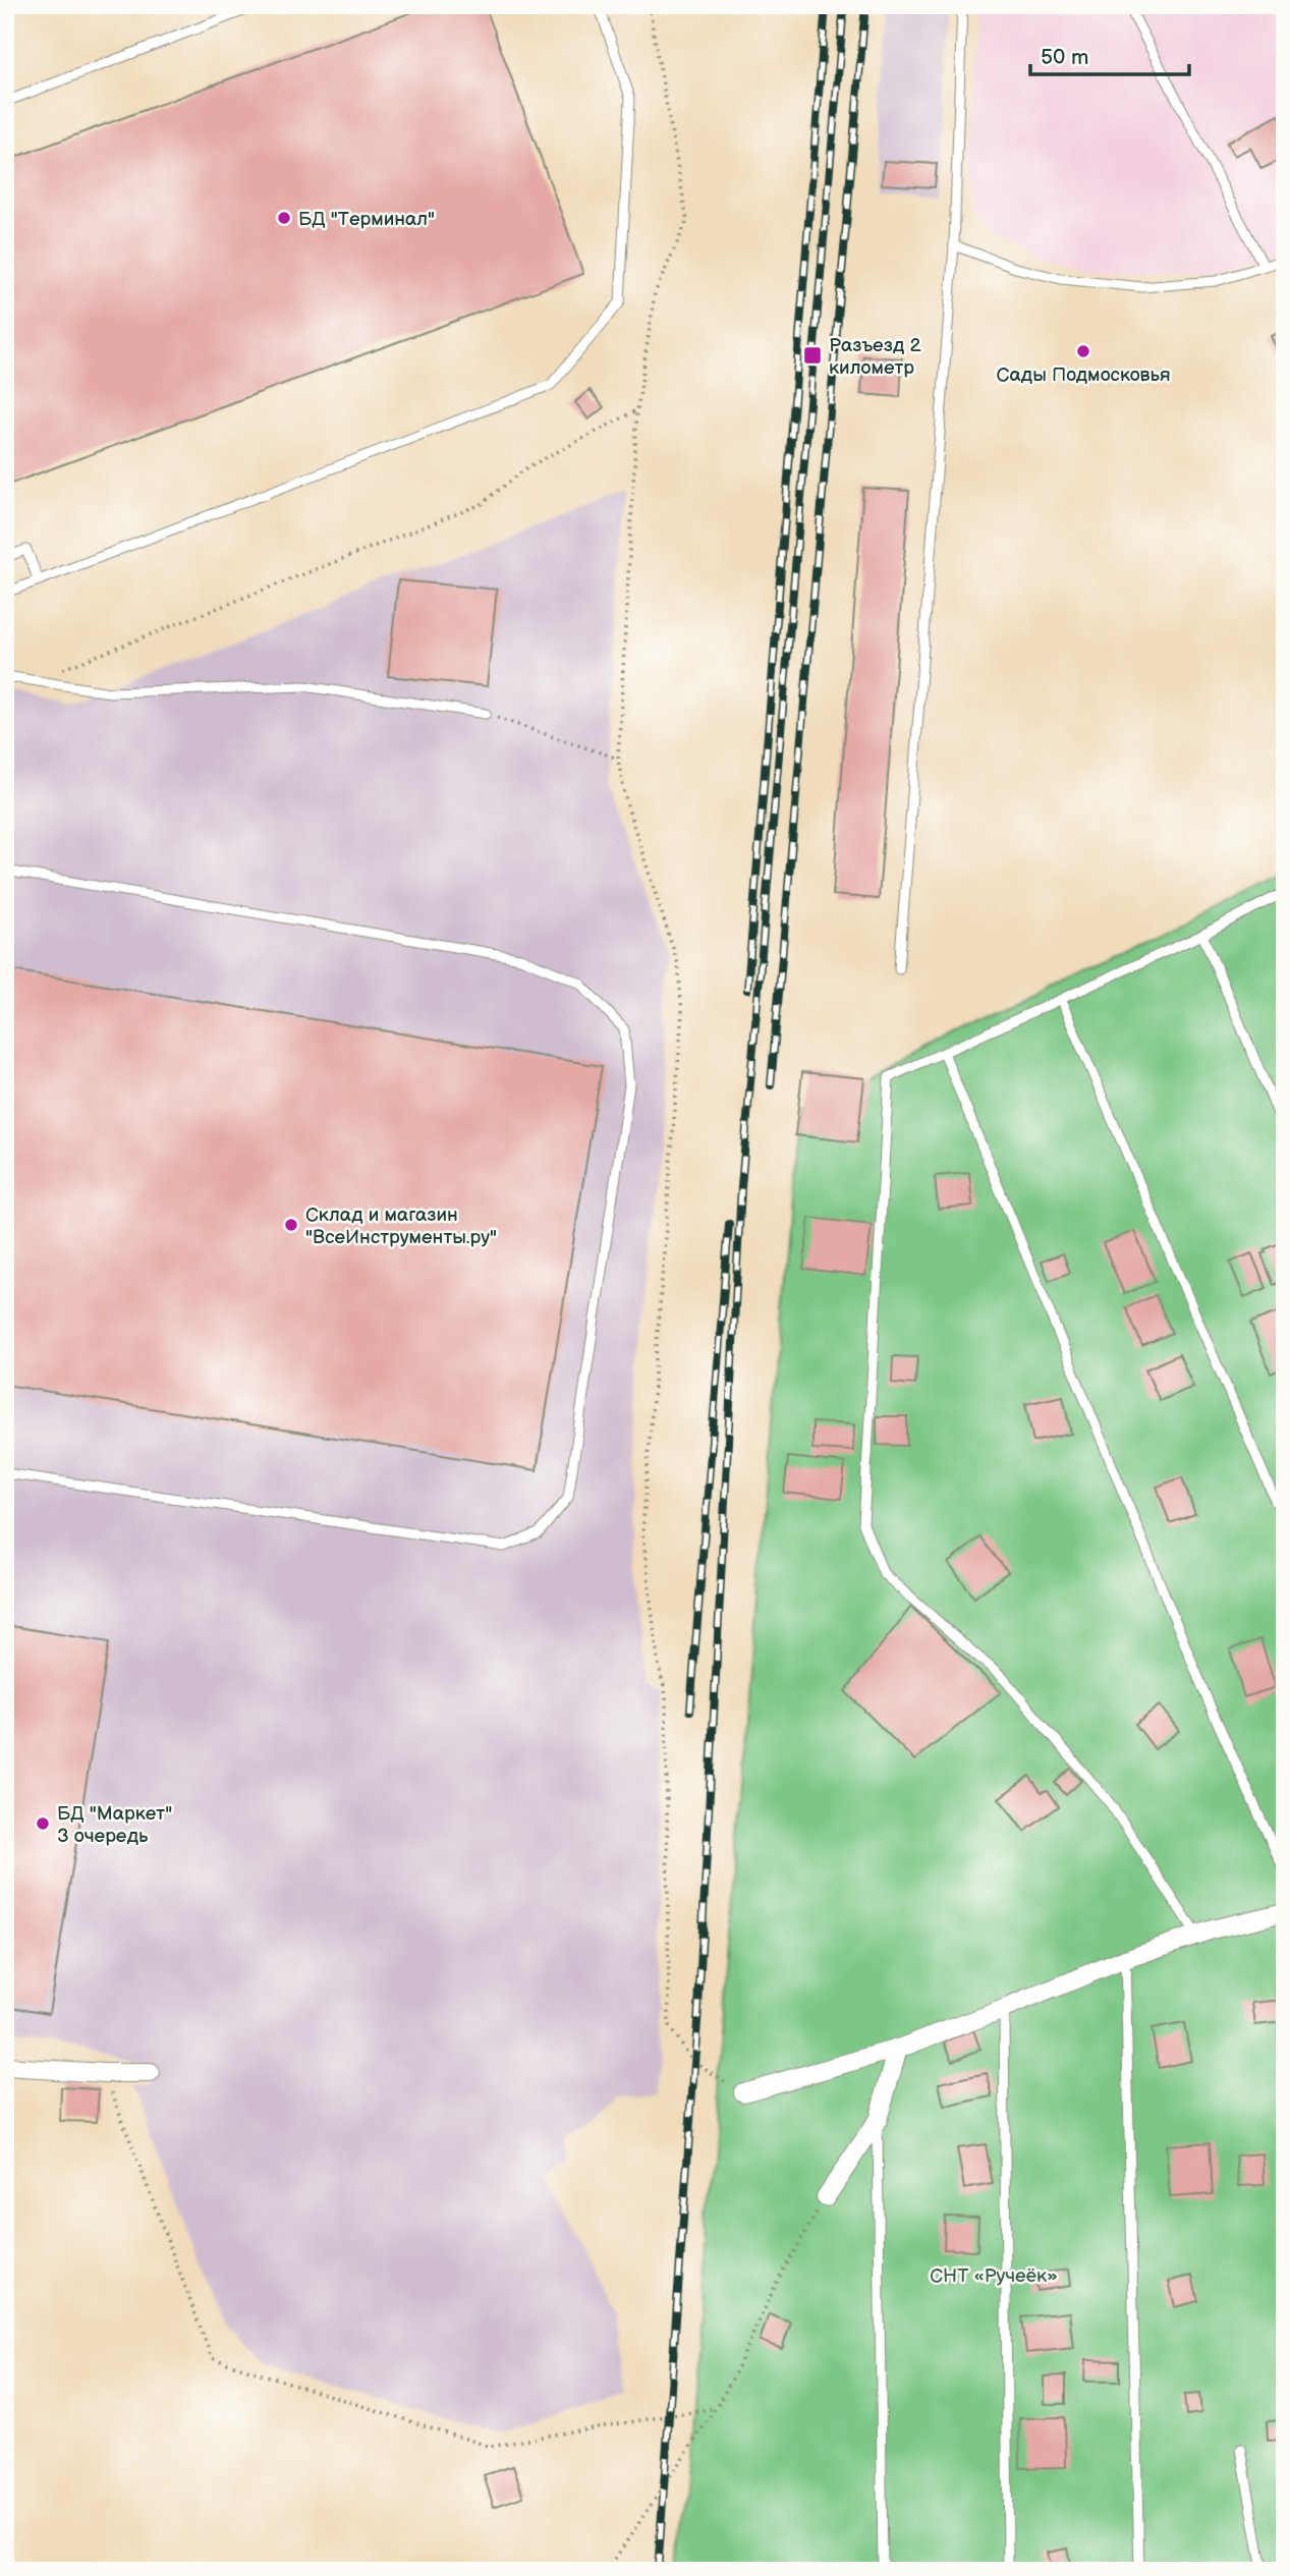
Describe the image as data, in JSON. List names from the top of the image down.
{
  "parks": ["СНТ «Ручеёк»"],
  "places": {
    "other": [
      "БД \"Терминал\"",
      "Сады Подмосковья",
      "Склад и магазин \"ВсеИнструменты.ру\"",
      "БД \"Маркет\" 3 очередь"
    ],
    "transit": ["Разъезд 2 километр"]
  },
  "scale_bar": "50 m"
}
